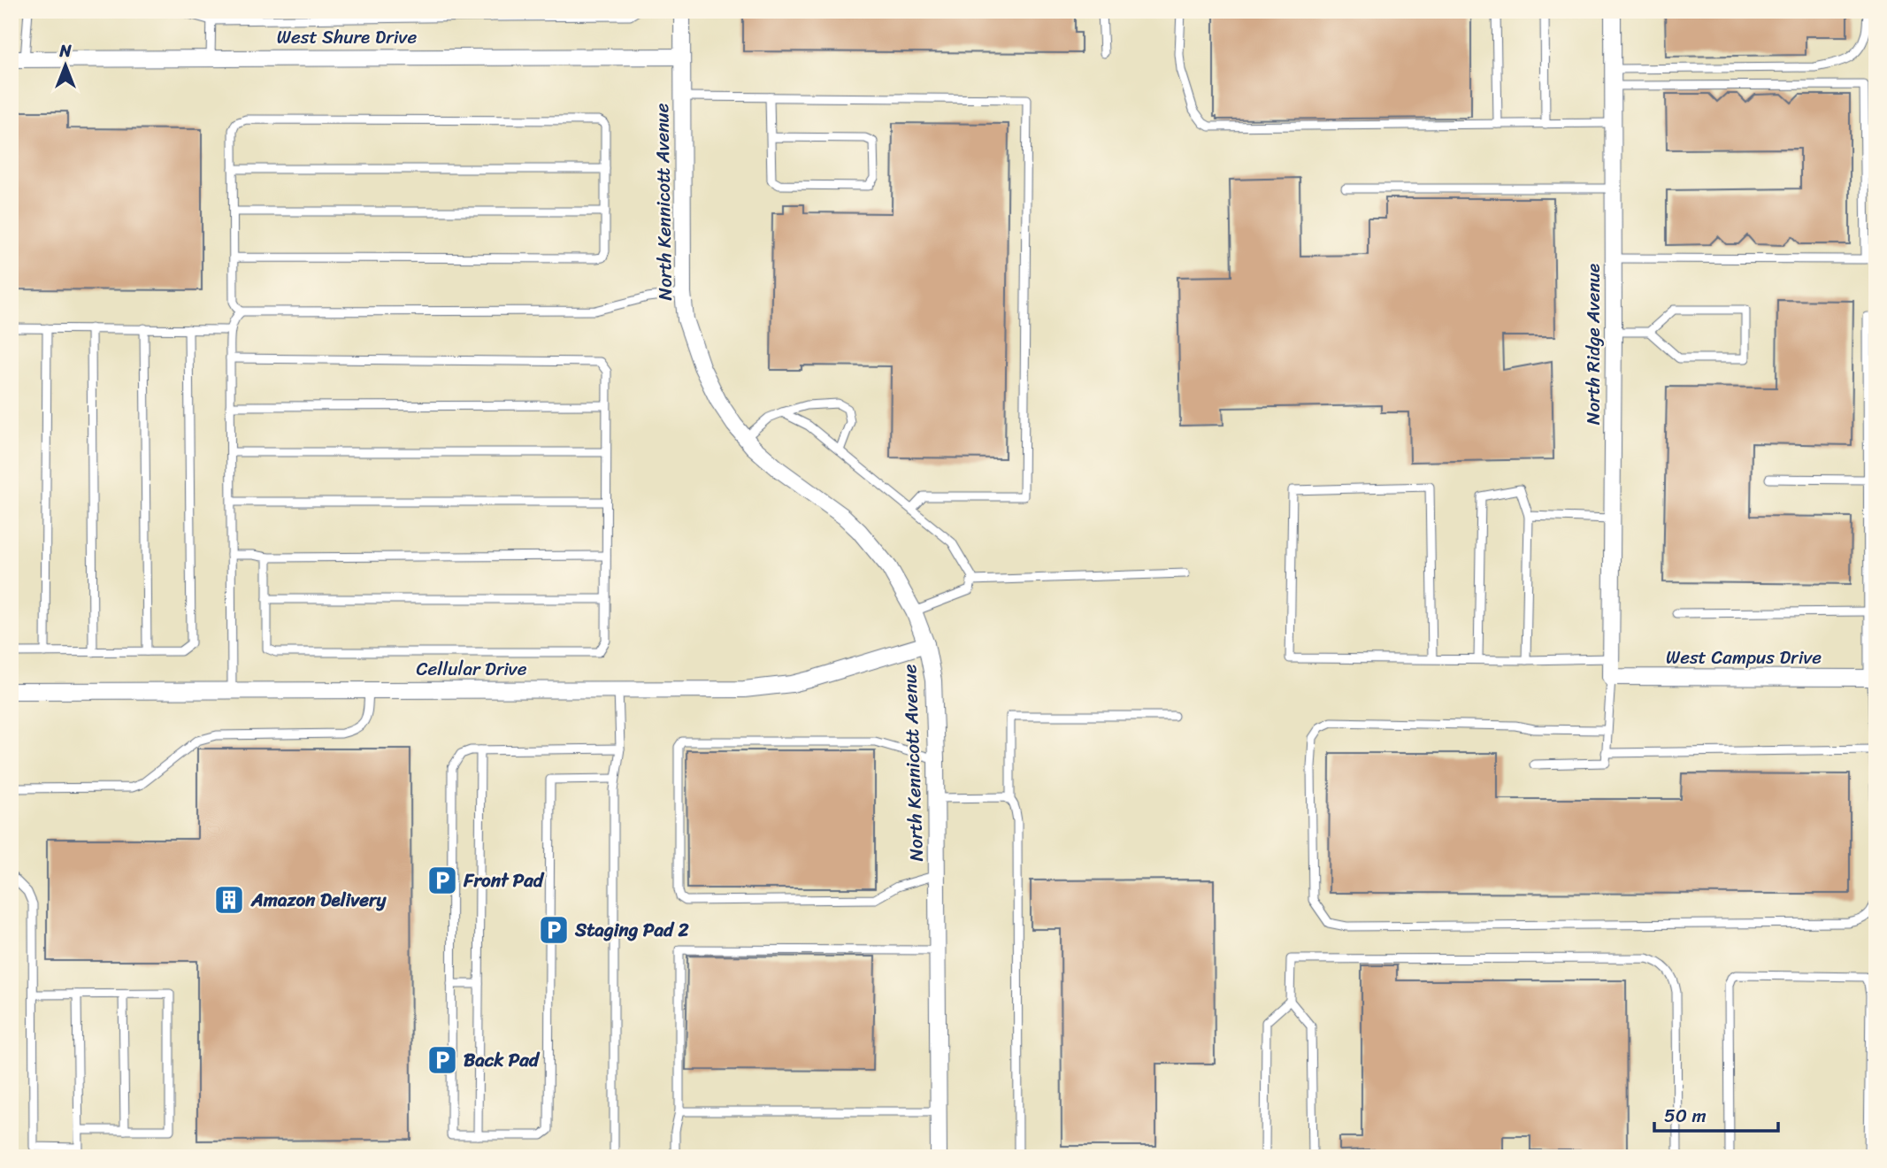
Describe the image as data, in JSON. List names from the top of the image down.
{
  "streets": {
    "street": [
      "West Shure Drive",
      "North Kennicott Avenue",
      "North Ridge Avenue",
      "West Campus Drive",
      "Cellular Drive"
    ]
  },
  "crossings": [
    ["West Shure Drive", "North Kennicott Avenue"],
    ["North Kennicott Avenue", "Cellular Drive"],
    ["North Ridge Avenue", "West Campus Drive"]
  ],
  "places": {
    "parking": ["Front Pad", "Staging Pad 2", "Back Pad"],
    "building": ["Amazon Delivery"]
  },
  "scale_bar": "50 m",
  "north": "top"
}
